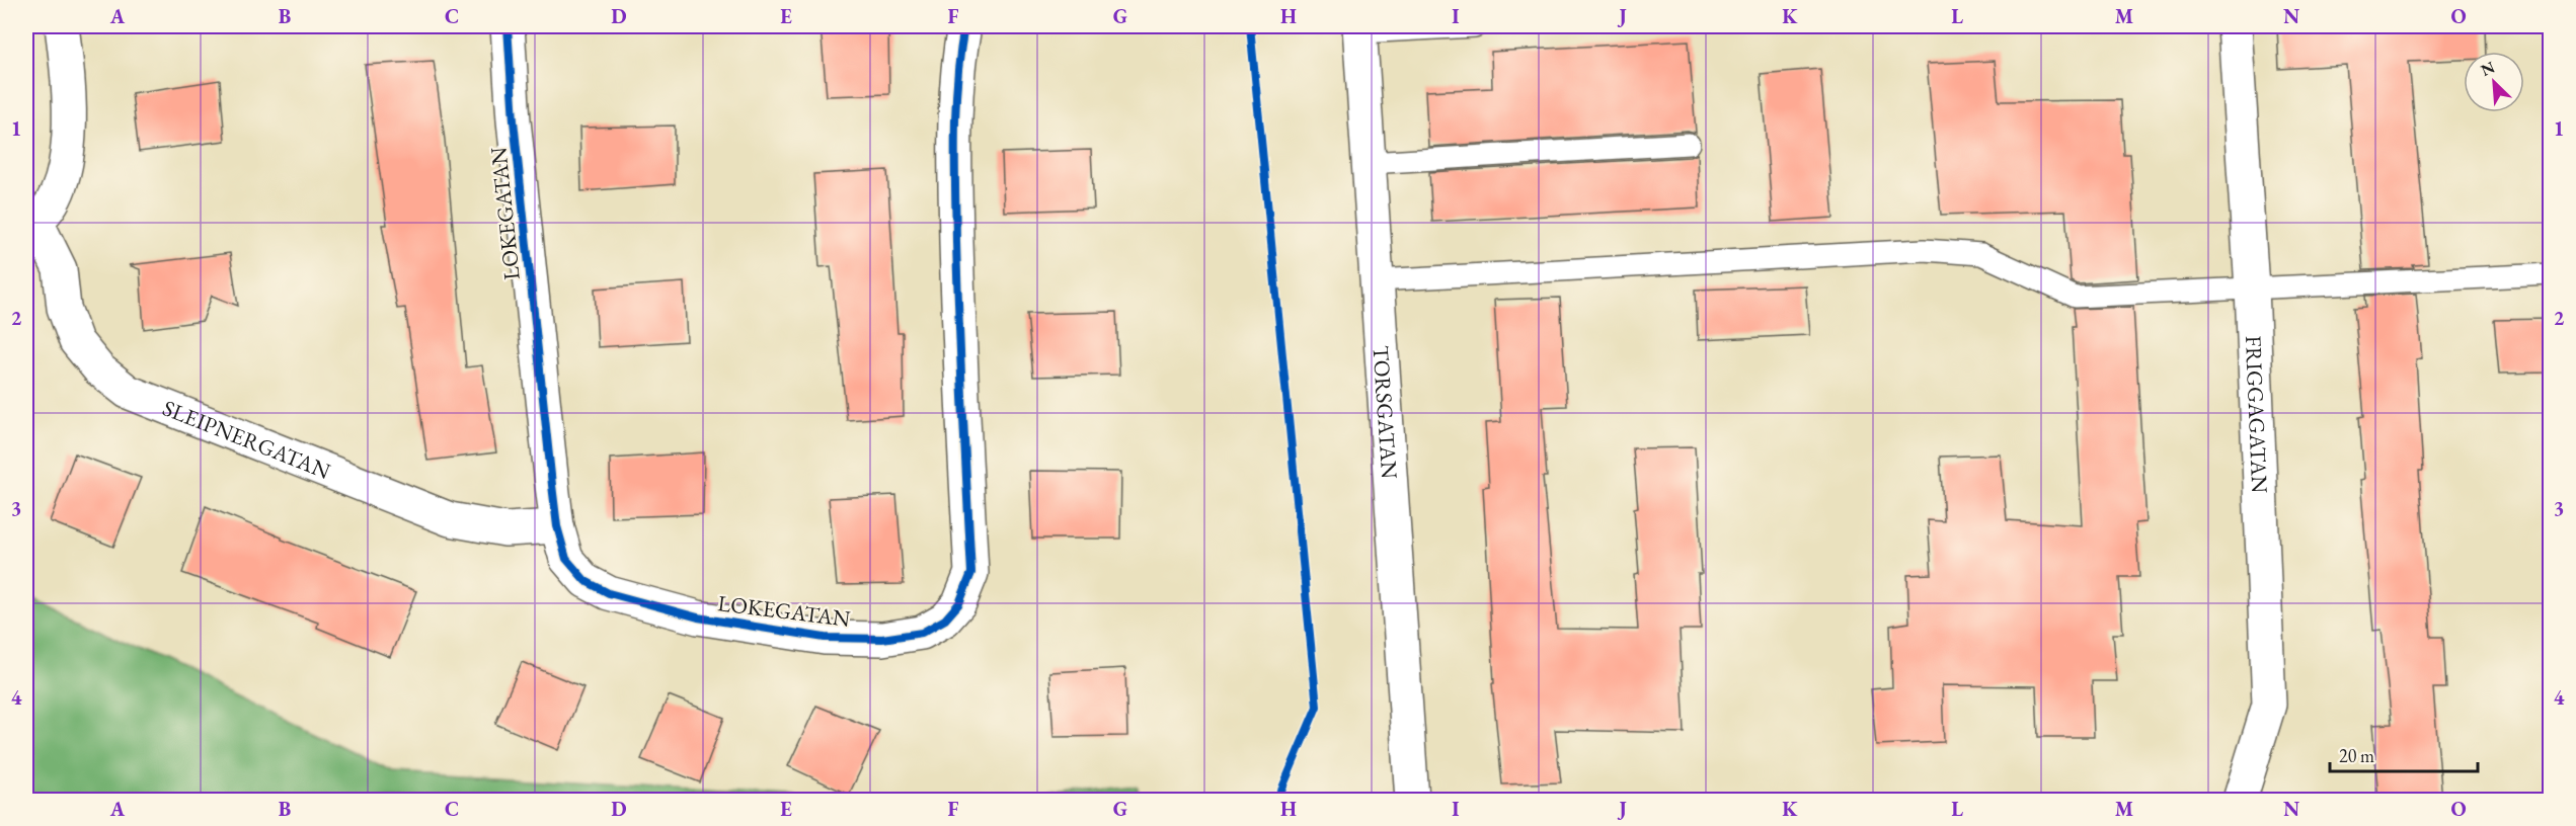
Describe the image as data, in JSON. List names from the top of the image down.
{
  "streets": {
    "street": [
      "LOKEGATAN",
      "TORSGATAN",
      "FRIGGAGATAN",
      "SLEIPNERGATAN"
    ]
  },
  "crossings": [
    ["LOKEGATAN", "SLEIPNERGATAN"]
  ],
  "scale_bar": "20 m",
  "north": "top left",
  "grid": {
    "columns": [
      "A",
      "B",
      "C",
      "D",
      "E",
      "F",
      "G",
      "H",
      "I",
      "J",
      "K",
      "L",
      "M",
      "N",
      "O"
    ],
    "rows": [
      "1",
      "2",
      "3",
      "4"
    ]
  }
}
